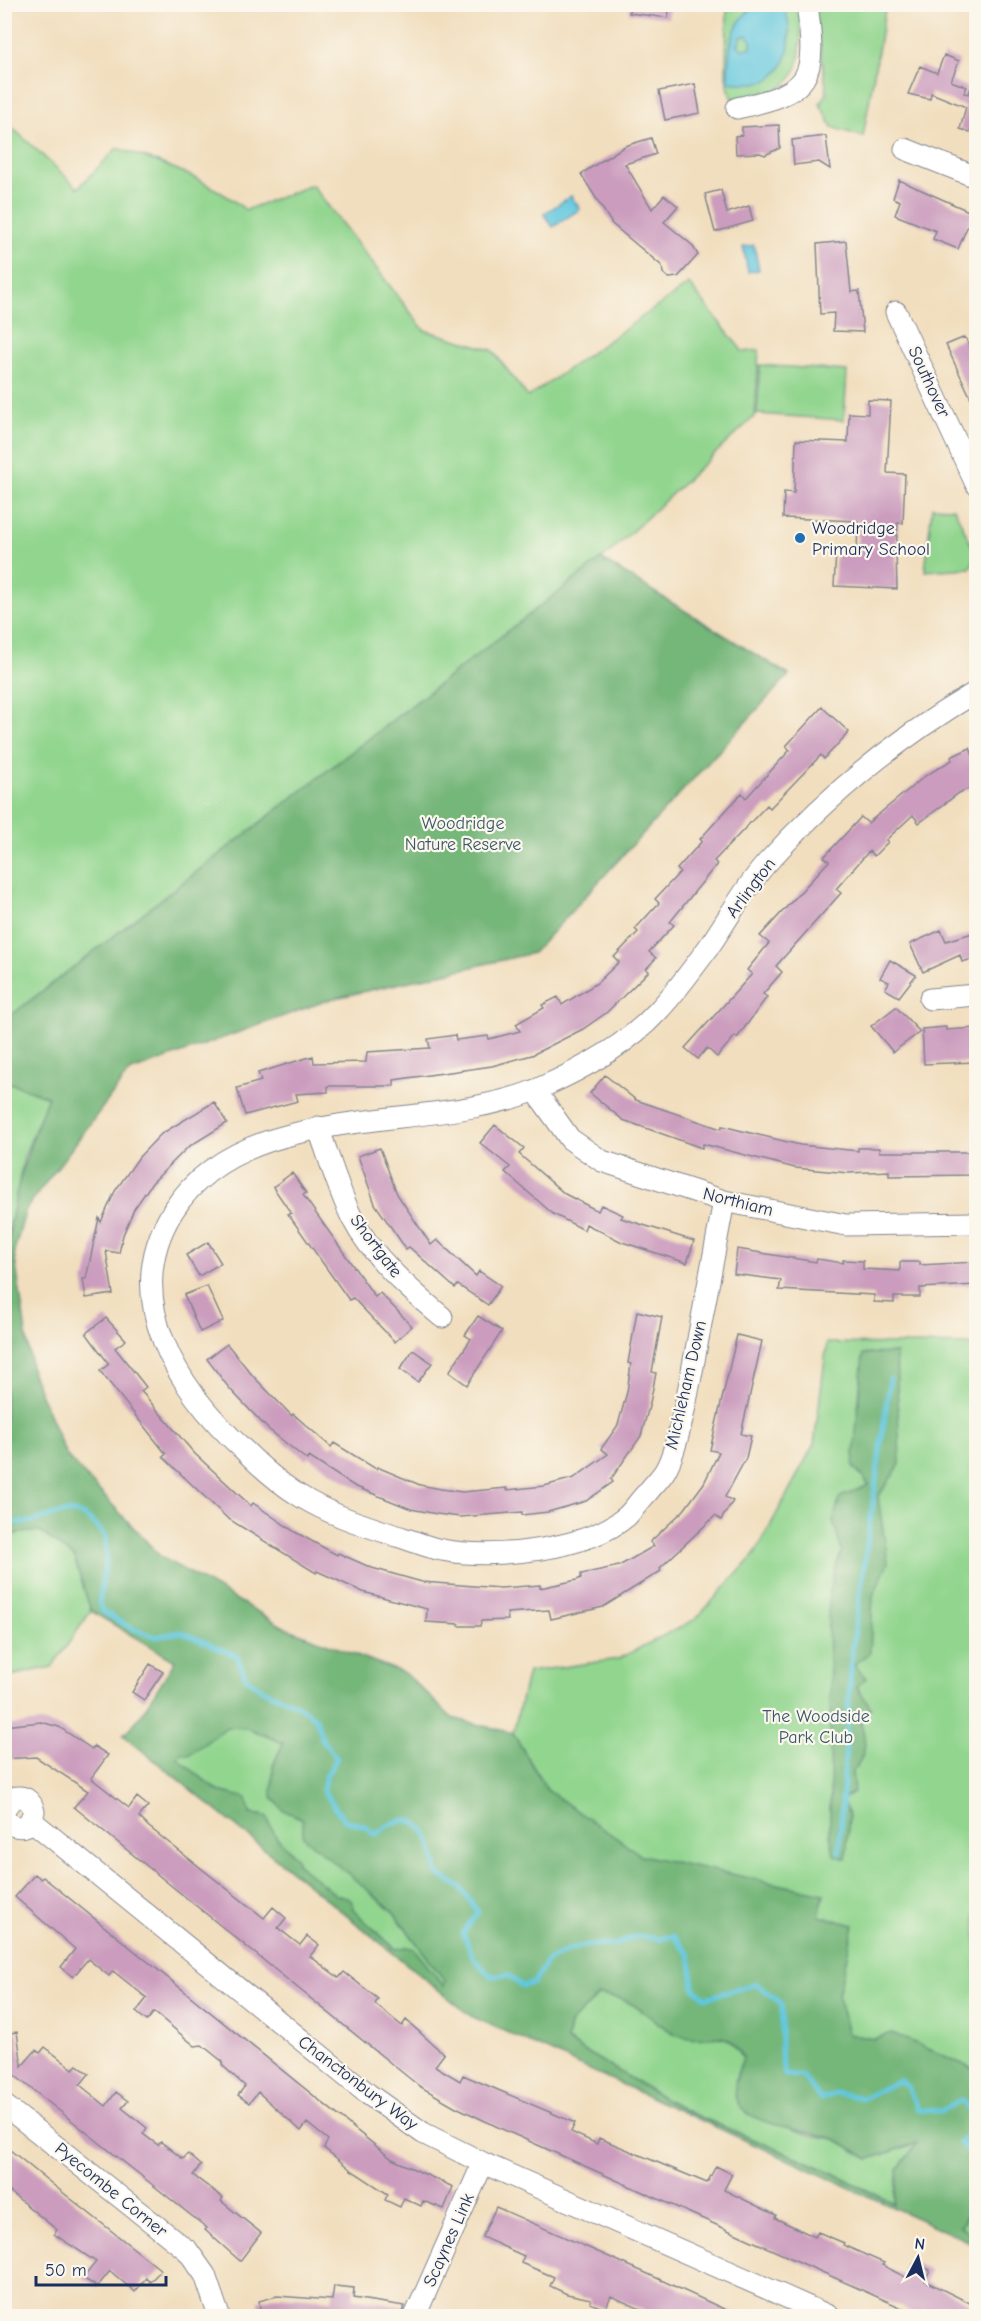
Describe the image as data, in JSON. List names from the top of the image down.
{
  "streets": {
    "street": [
      "Southover",
      "Arlington",
      "Northiam",
      "Shortgate",
      "Michleham Down",
      "Chanctonbury Way",
      "Pyecombe Corner",
      "Scaynes Link"
    ]
  },
  "crossings": [
    ["Arlington", "Northiam"],
    ["Arlington", "Michleham Down"],
    ["Northiam", "Michleham Down"],
    ["Shortgate", "Michleham Down"],
    ["Chanctonbury Way", "Scaynes Link"]
  ],
  "parks": ["Woodridge Nature Reserve", "The Woodside Park Club"],
  "places": ["Woodridge Primary School"],
  "scale_bar": "50 m",
  "north": "top"
}
